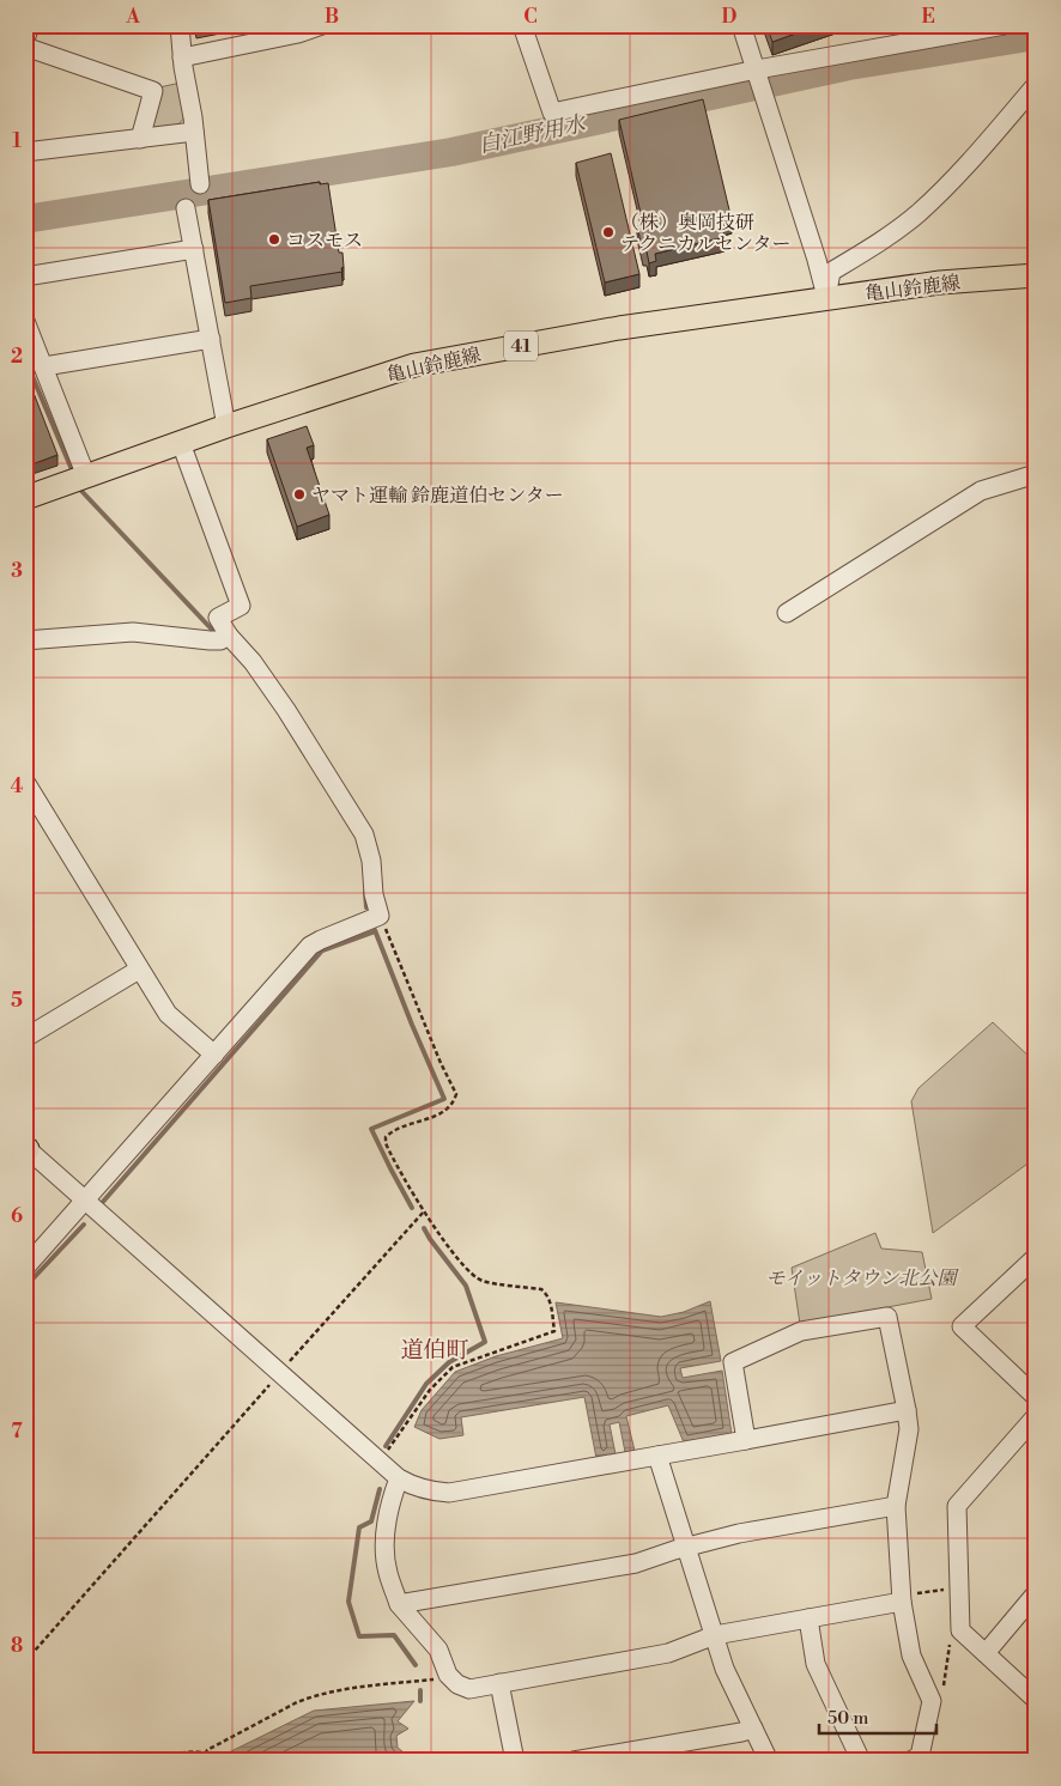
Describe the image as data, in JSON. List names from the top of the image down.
{
  "streets": {
    "main road": ["亀山鈴鹿線", "41"]
  },
  "districts": ["道伯町"],
  "water": ["白江野用水"],
  "parks": ["モイットタウン北公園"],
  "places": ["（株）奥岡技研 テクニカルセンター", "コスモス", "ヤマト運輸 鈴鹿道伯センター"],
  "scale_bar": "50 m",
  "grid": {
    "columns": [
      "A",
      "B",
      "C",
      "D",
      "E"
    ],
    "rows": [
      "1",
      "2",
      "3",
      "4",
      "5",
      "6",
      "7",
      "8"
    ]
  }
}
